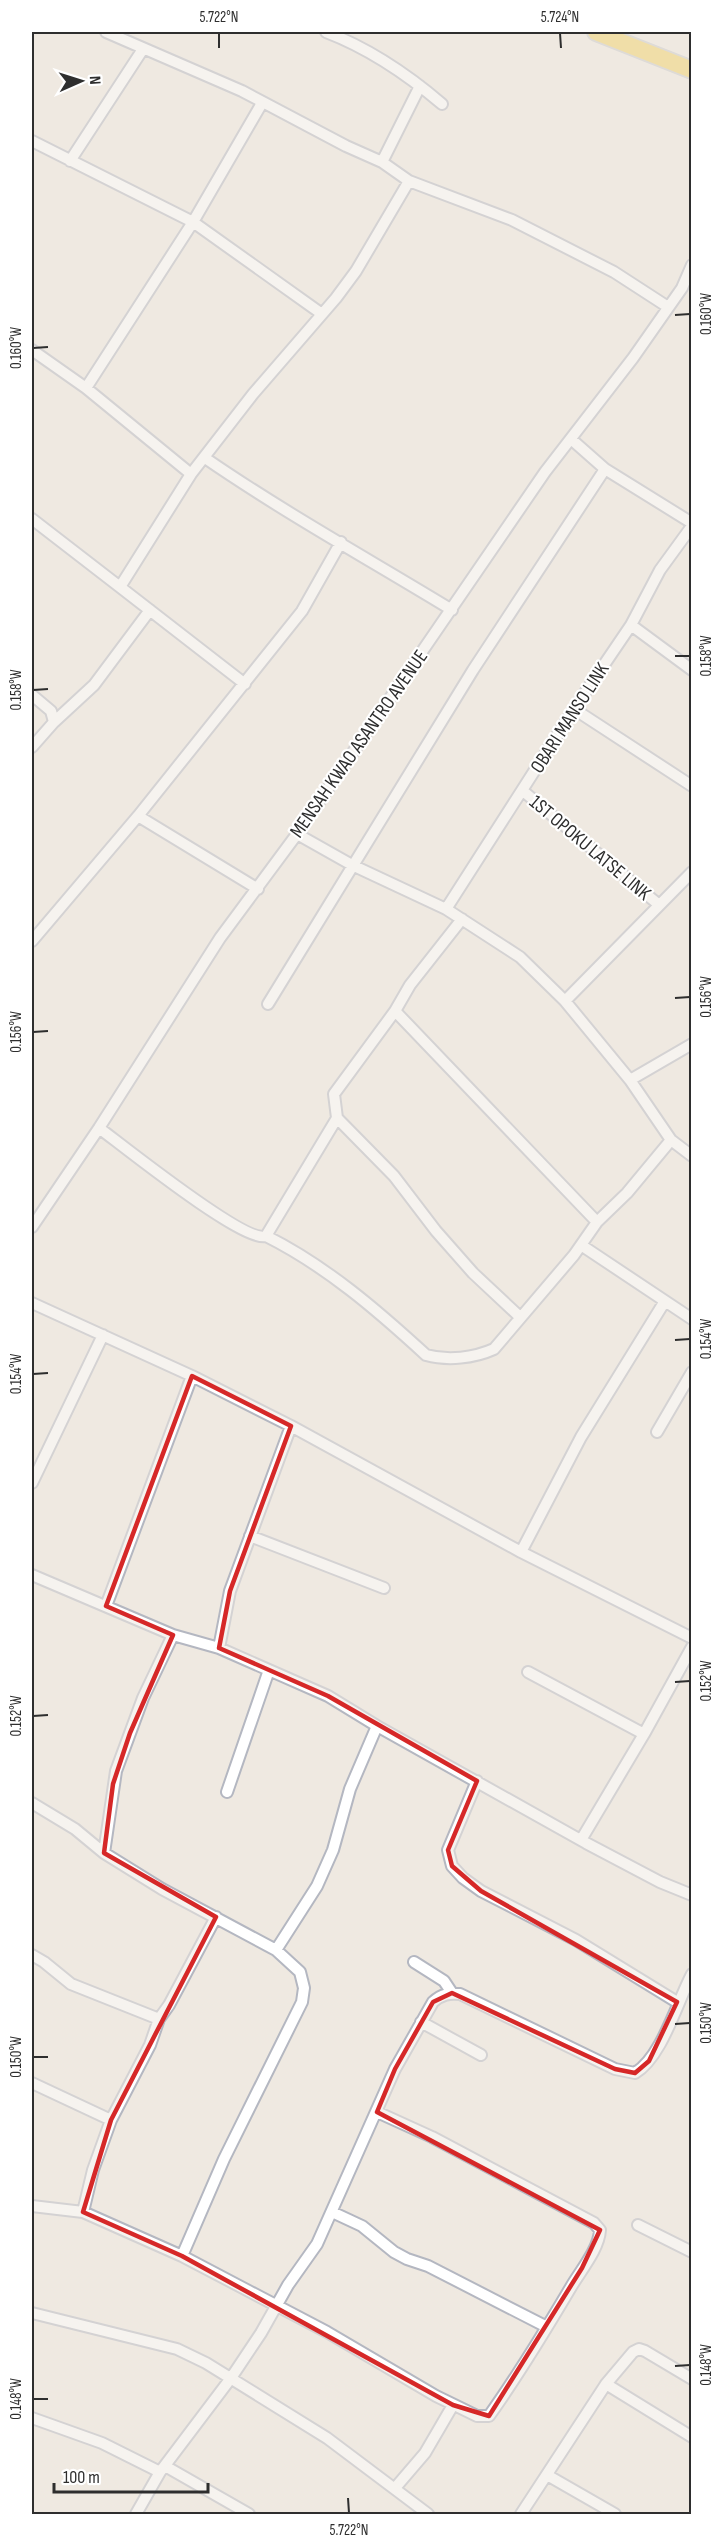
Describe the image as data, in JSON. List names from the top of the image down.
{
  "streets": {
    "street": ["OBARI MANSO LINK", "MENSAH KWAO ASANTRO AVENUE", "1ST OPOKU LATSE LINK"]
  },
  "crossings": [
    ["OBARI MANSO LINK", "1ST OPOKU LATSE LINK"]
  ],
  "scale_bar": "100 m",
  "north": "right",
  "coordinates": [
    "5.722°N",
    "5.724°N",
    "0.160°W",
    "0.158°W",
    "0.156°W",
    "0.154°W",
    "0.152°W",
    "0.150°W",
    "0.148°W"
  ]
}
